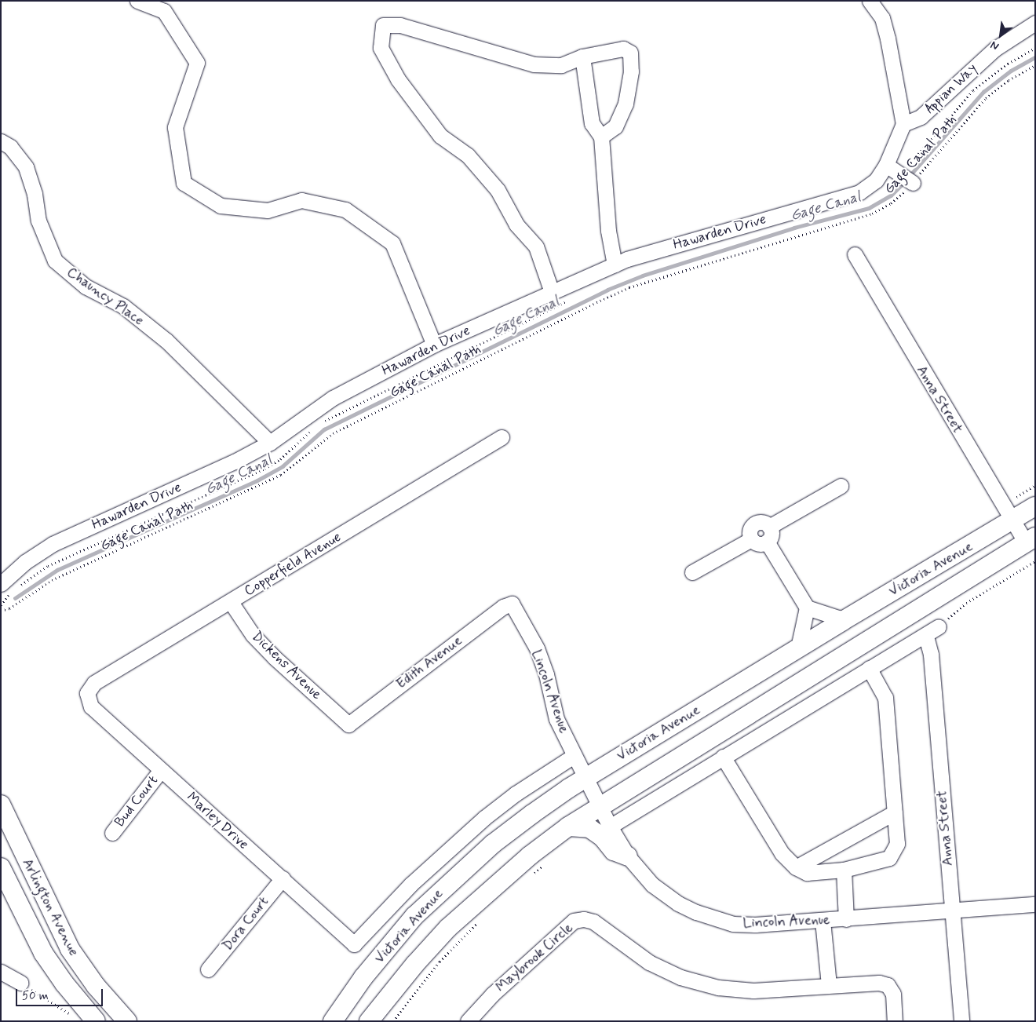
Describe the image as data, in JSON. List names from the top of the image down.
{
  "streets": {
    "main road": ["Victoria Avenue", "Arlington Avenue"],
    "street": [
      "Appian Way",
      "Hawarden Drive",
      "Chauncy Place",
      "Anna Street",
      "Copperfield Avenue",
      "Edith Avenue",
      "Dickens Avenue",
      "Lincoln Avenue",
      "Bud Court",
      "Marley Drive",
      "Dora Court",
      "Maybrook Circle"
    ],
    "path": ["Gage Canal Path"]
  },
  "crossings": [
    ["Appian Way", "Hawarden Drive"],
    ["Hawarden Drive", "Chauncy Place"],
    ["Anna Street", "Victoria Avenue"],
    ["Anna Street", "Lincoln Avenue"],
    ["Copperfield Avenue", "Dickens Avenue"],
    ["Copperfield Avenue", "Marley Drive"],
    ["Victoria Avenue", "Lincoln Avenue"],
    ["Edith Avenue", "Dickens Avenue"],
    ["Edith Avenue", "Lincoln Avenue"],
    ["Lincoln Avenue", "Marley Drive"],
    ["Bud Court", "Marley Drive"],
    ["Marley Drive", "Dora Court"]
  ],
  "water": ["Gage Canal"],
  "scale_bar": "50 m",
  "north": "bottom left"
}
